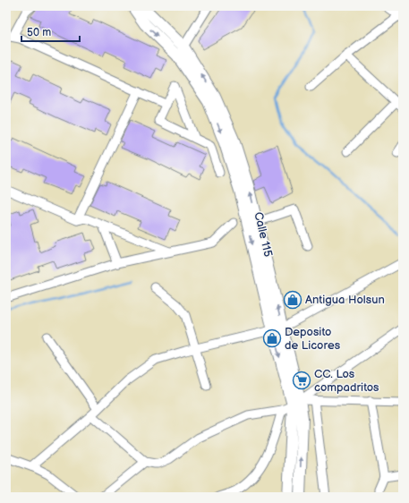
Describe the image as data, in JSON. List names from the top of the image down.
{
  "streets": {
    "main road": ["Calle 115"]
  },
  "places": {
    "shop": ["Antigua Holsun", "Deposito de Licores"],
    "supermarket": ["CC. Los compadritos"]
  },
  "scale_bar": "50 m"
}
